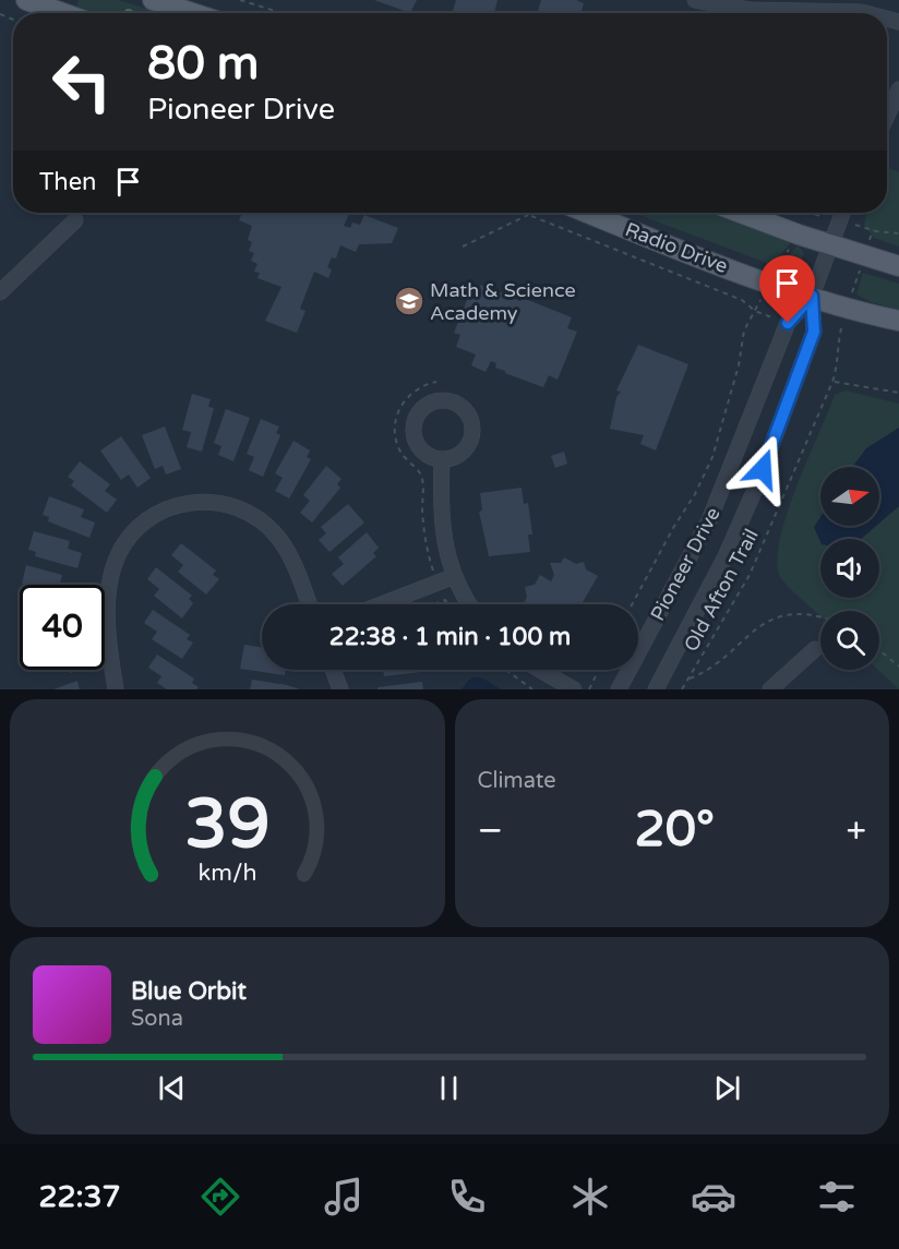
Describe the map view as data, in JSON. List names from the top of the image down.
{
  "streets": {
    "main road": ["Radio Drive"],
    "street": ["Pioneer Drive"],
    "path": ["Old Afton Trail"]
  },
  "crossings": [
    ["Radio Drive", "Pioneer Drive"],
    ["Radio Drive", "Old Afton Trail"]
  ],
  "places": {
    "school or university": ["Math & Science Academy"]
  },
  "north": "right",
  "page": {
    "turn": ["80 m", "Pioneer Drive"],
    "then": "Then",
    "limit": "40",
    "trip": "22:38 · 1 min · 100 m",
    "tile": "Climate",
    "heat": ["−", "20°", "+"],
    "song": ["Blue Orbit", "Sona"],
    "tabs": "22:37",
    "gauge": ["39", "km/h"]
  }
}
